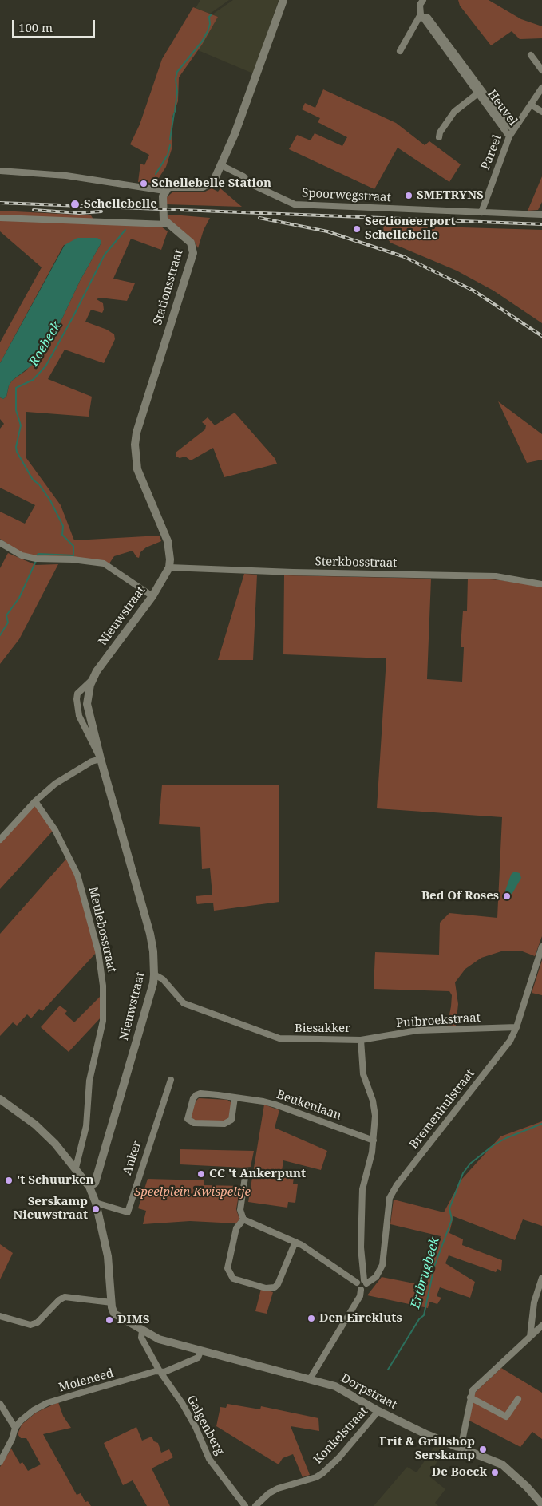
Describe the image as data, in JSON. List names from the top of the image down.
{
  "streets": {
    "street": [
      "Heuvel",
      "Pareel",
      "Spoorwegstraat",
      "Stationsstraat",
      "Sterkbosstraat",
      "Nieuwstraat",
      "Meulebosstraat",
      "Puibroekstraat",
      "Biesakker",
      "Beukenlaan",
      "Bremenhulstraat",
      "Anker",
      "Moleneed",
      "Dorpstraat",
      "Galgenberg",
      "Konkelstraat"
    ]
  },
  "crossings": [
    ["Heuvel", "Pareel"],
    ["Pareel", "Spoorwegstraat"],
    ["Stationsstraat", "Sterkbosstraat"],
    ["Stationsstraat", "Nieuwstraat"],
    ["Sterkbosstraat", "Nieuwstraat"],
    ["Nieuwstraat", "Biesakker"],
    ["Puibroekstraat", "Biesakker"],
    ["Puibroekstraat", "Bremenhulstraat"],
    ["Biesakker", "Beukenlaan"],
    ["Biesakker", "Bremenhulstraat"],
    ["Moleneed", "Dorpstraat"],
    ["Moleneed", "Galgenberg"],
    ["Dorpstraat", "Galgenberg"],
    ["Dorpstraat", "Konkelstraat"]
  ],
  "water": ["Roebeek", "Ertbrugbeek"],
  "parks": ["Speelplein Kwispeltje"],
  "places": [
    "Schellebelle Station",
    "SMETRYNS",
    "Schellebelle",
    "Sectioneerport Schellebelle",
    "Bed Of Roses",
    "CC 't Ankerpunt",
    "'t Schuurken",
    "Serskamp Nieuwstraat",
    "Den Eirekluts",
    "DIMS",
    "Frit & Grillshop Serskamp",
    "De Boeck"
  ],
  "scale_bar": "100 m"
}
